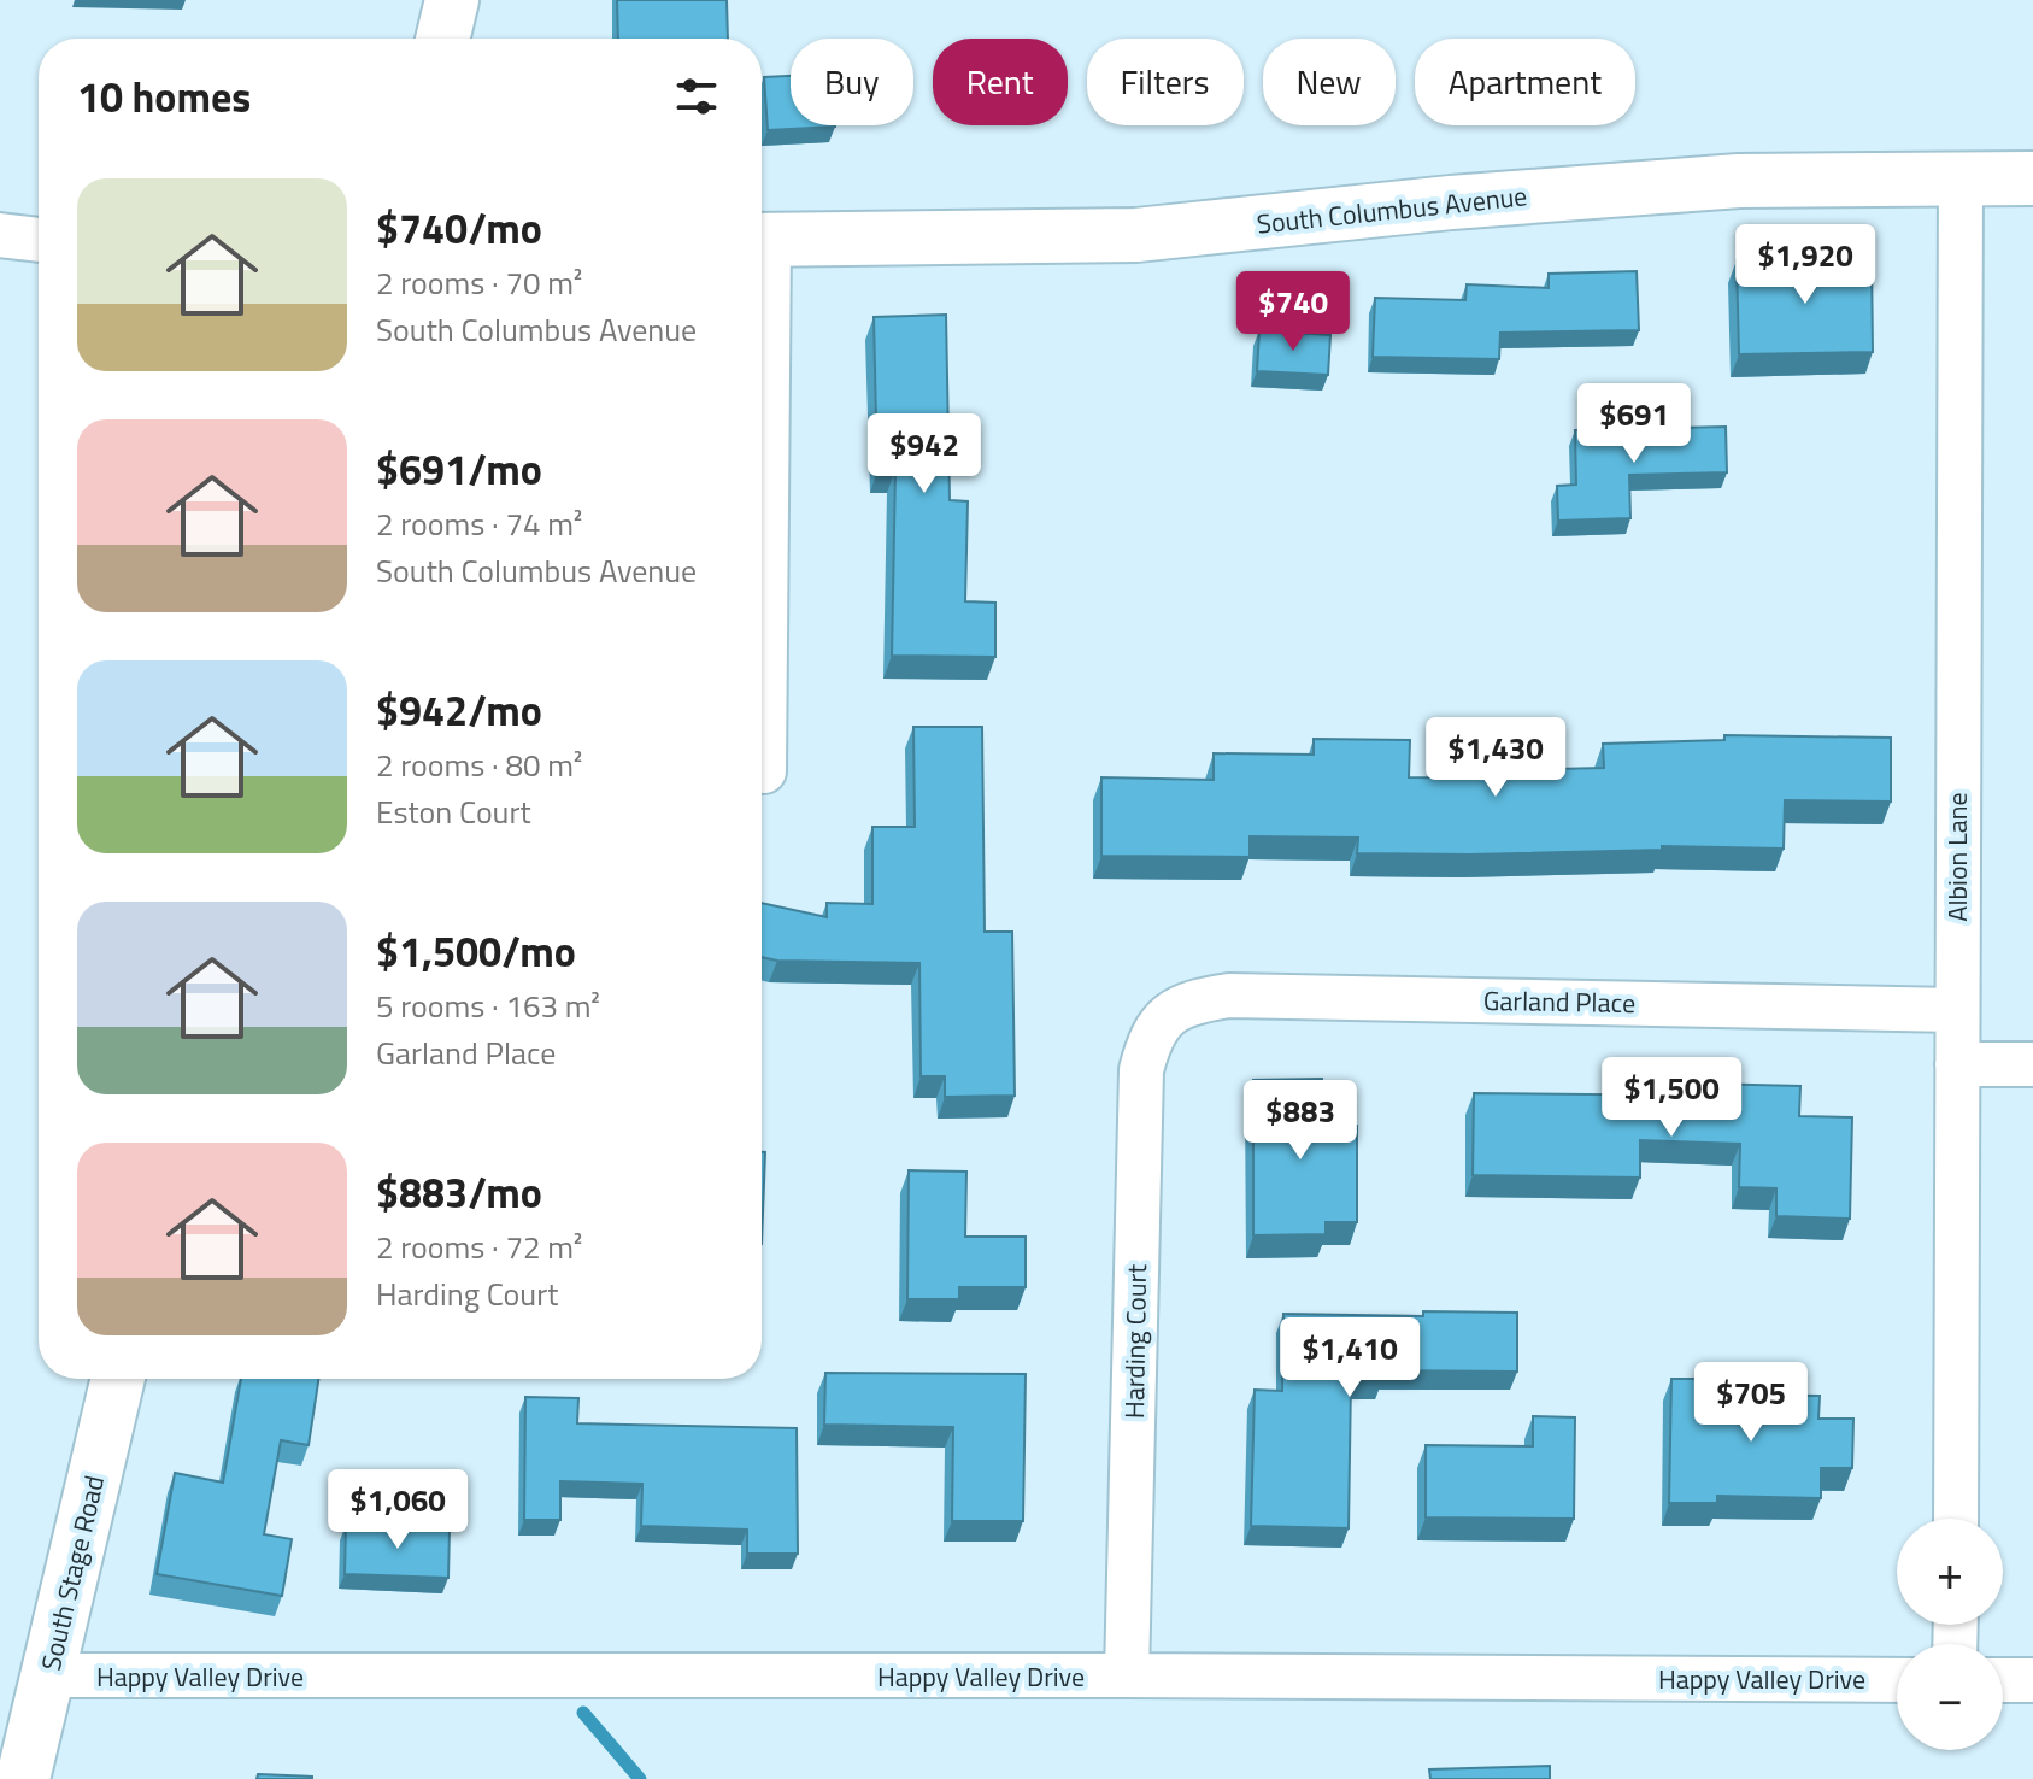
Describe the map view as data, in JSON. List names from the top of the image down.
{
  "streets": {
    "main road": ["South Columbus Avenue", "South Stage Road"],
    "street": [
      "Albion Lane",
      "Garland Place",
      "Harding Court",
      "Happy Valley Drive"
    ]
  },
  "crossings": [
    ["South Columbus Avenue", "Albion Lane"],
    ["Albion Lane", "Garland Place"],
    ["Garland Place", "Harding Court"],
    ["Harding Court", "Happy Valley Drive"],
    ["South Stage Road", "Happy Valley Drive"]
  ],
  "page": {
    "chip": [
      "Buy",
      "Rent",
      "Filters",
      "New",
      "Apartment"
    ],
    "heading": "10 homes",
    "list": [
      {
        "name": "$740/mo",
        "note": "2 rooms · 70 m² · South Columbus Avenue"
      },
      {
        "name": "$691/mo",
        "note": "2 rooms · 74 m² · South Columbus Avenue"
      },
      {
        "name": "$942/mo",
        "note": "2 rooms · 80 m² · Eston Court"
      },
      {
        "name": "$1,500/mo",
        "note": "5 rooms · 163 m² · Garland Place"
      },
      {
        "name": "$883/mo",
        "note": "2 rooms · 72 m² · Harding Court"
      }
    ],
    "price": [
      "$1,920",
      "$740",
      "$691",
      "$942",
      "$1,430",
      "$1,500",
      "$883",
      "$1,410",
      "$705",
      "$1,060"
    ],
    "map_buttons": ["+", "−"]
  }
}
